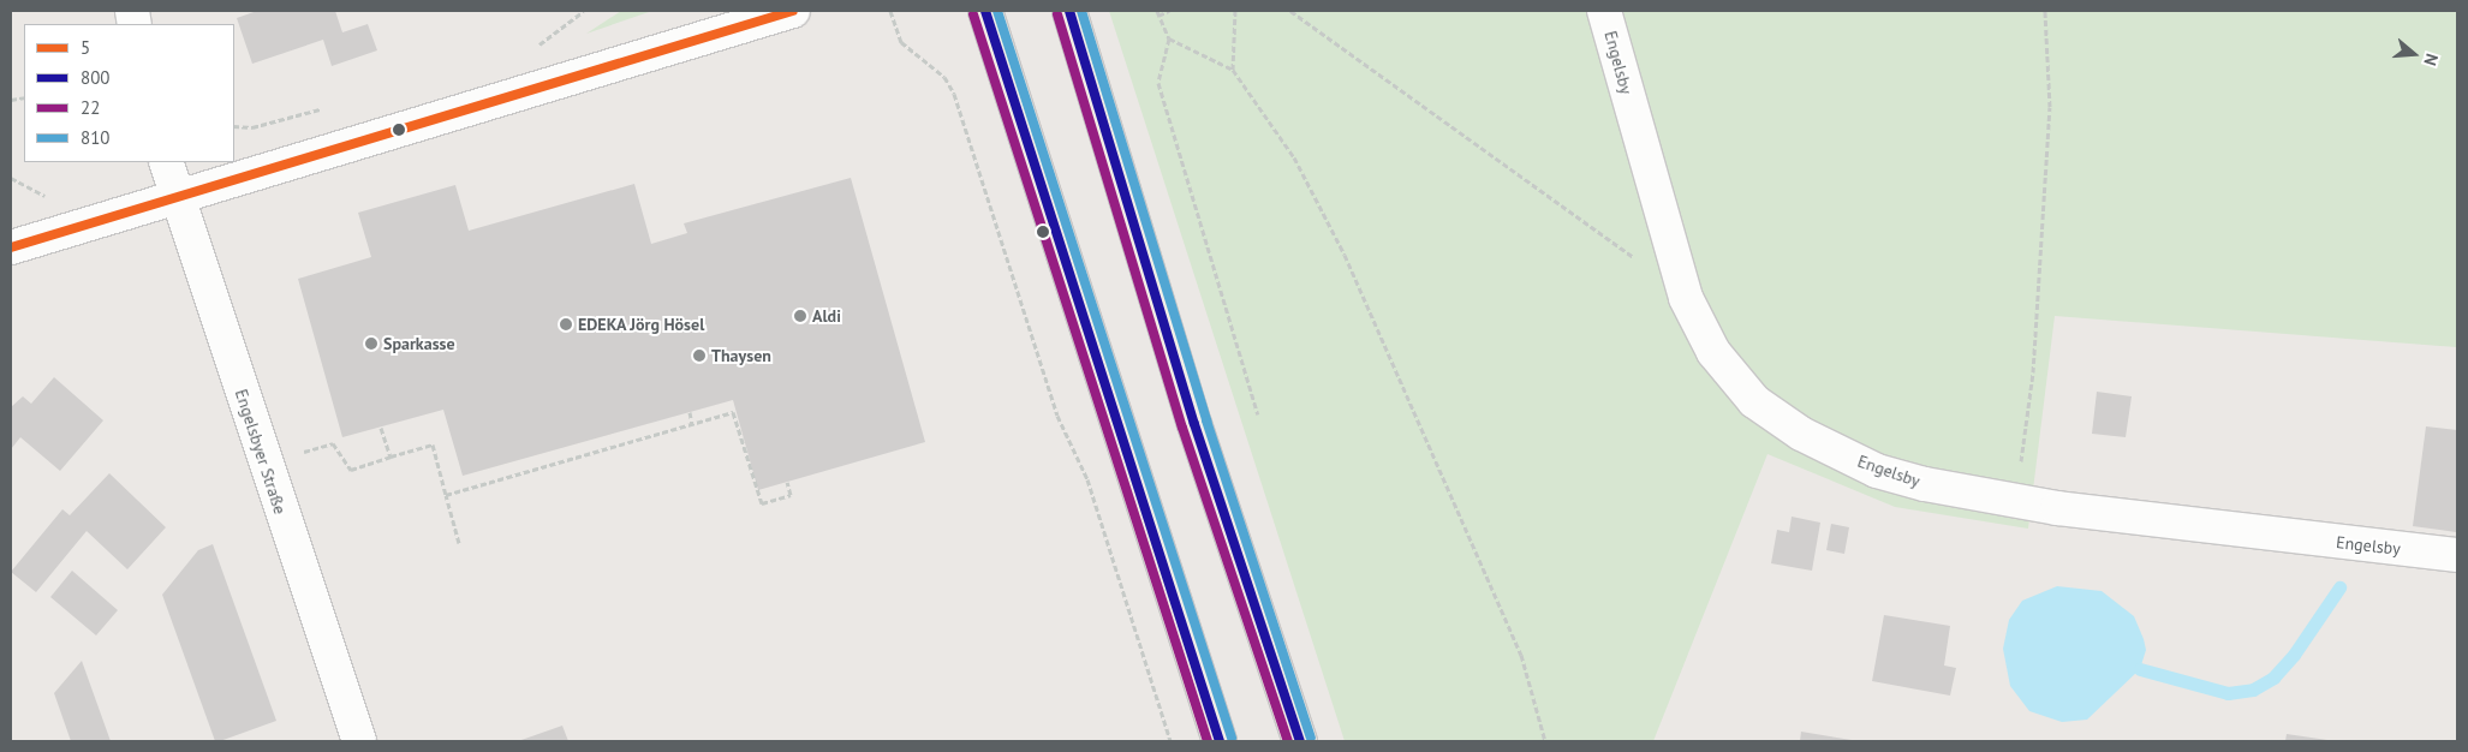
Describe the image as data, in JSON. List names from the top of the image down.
{
  "streets": {
    "street": ["Engelsby", "Engelsbyer Straße"]
  },
  "places": [
    "Aldi",
    "EDEKA Jörg Hösel",
    "Sparkasse",
    "Thaysen"
  ],
  "lines": [
    "transit line 5",
    "transit line 800",
    "transit line 810",
    "transit line 22"
  ],
  "legend": [
    "5",
    "800",
    "22",
    "810"
  ],
  "north": "right"
}
